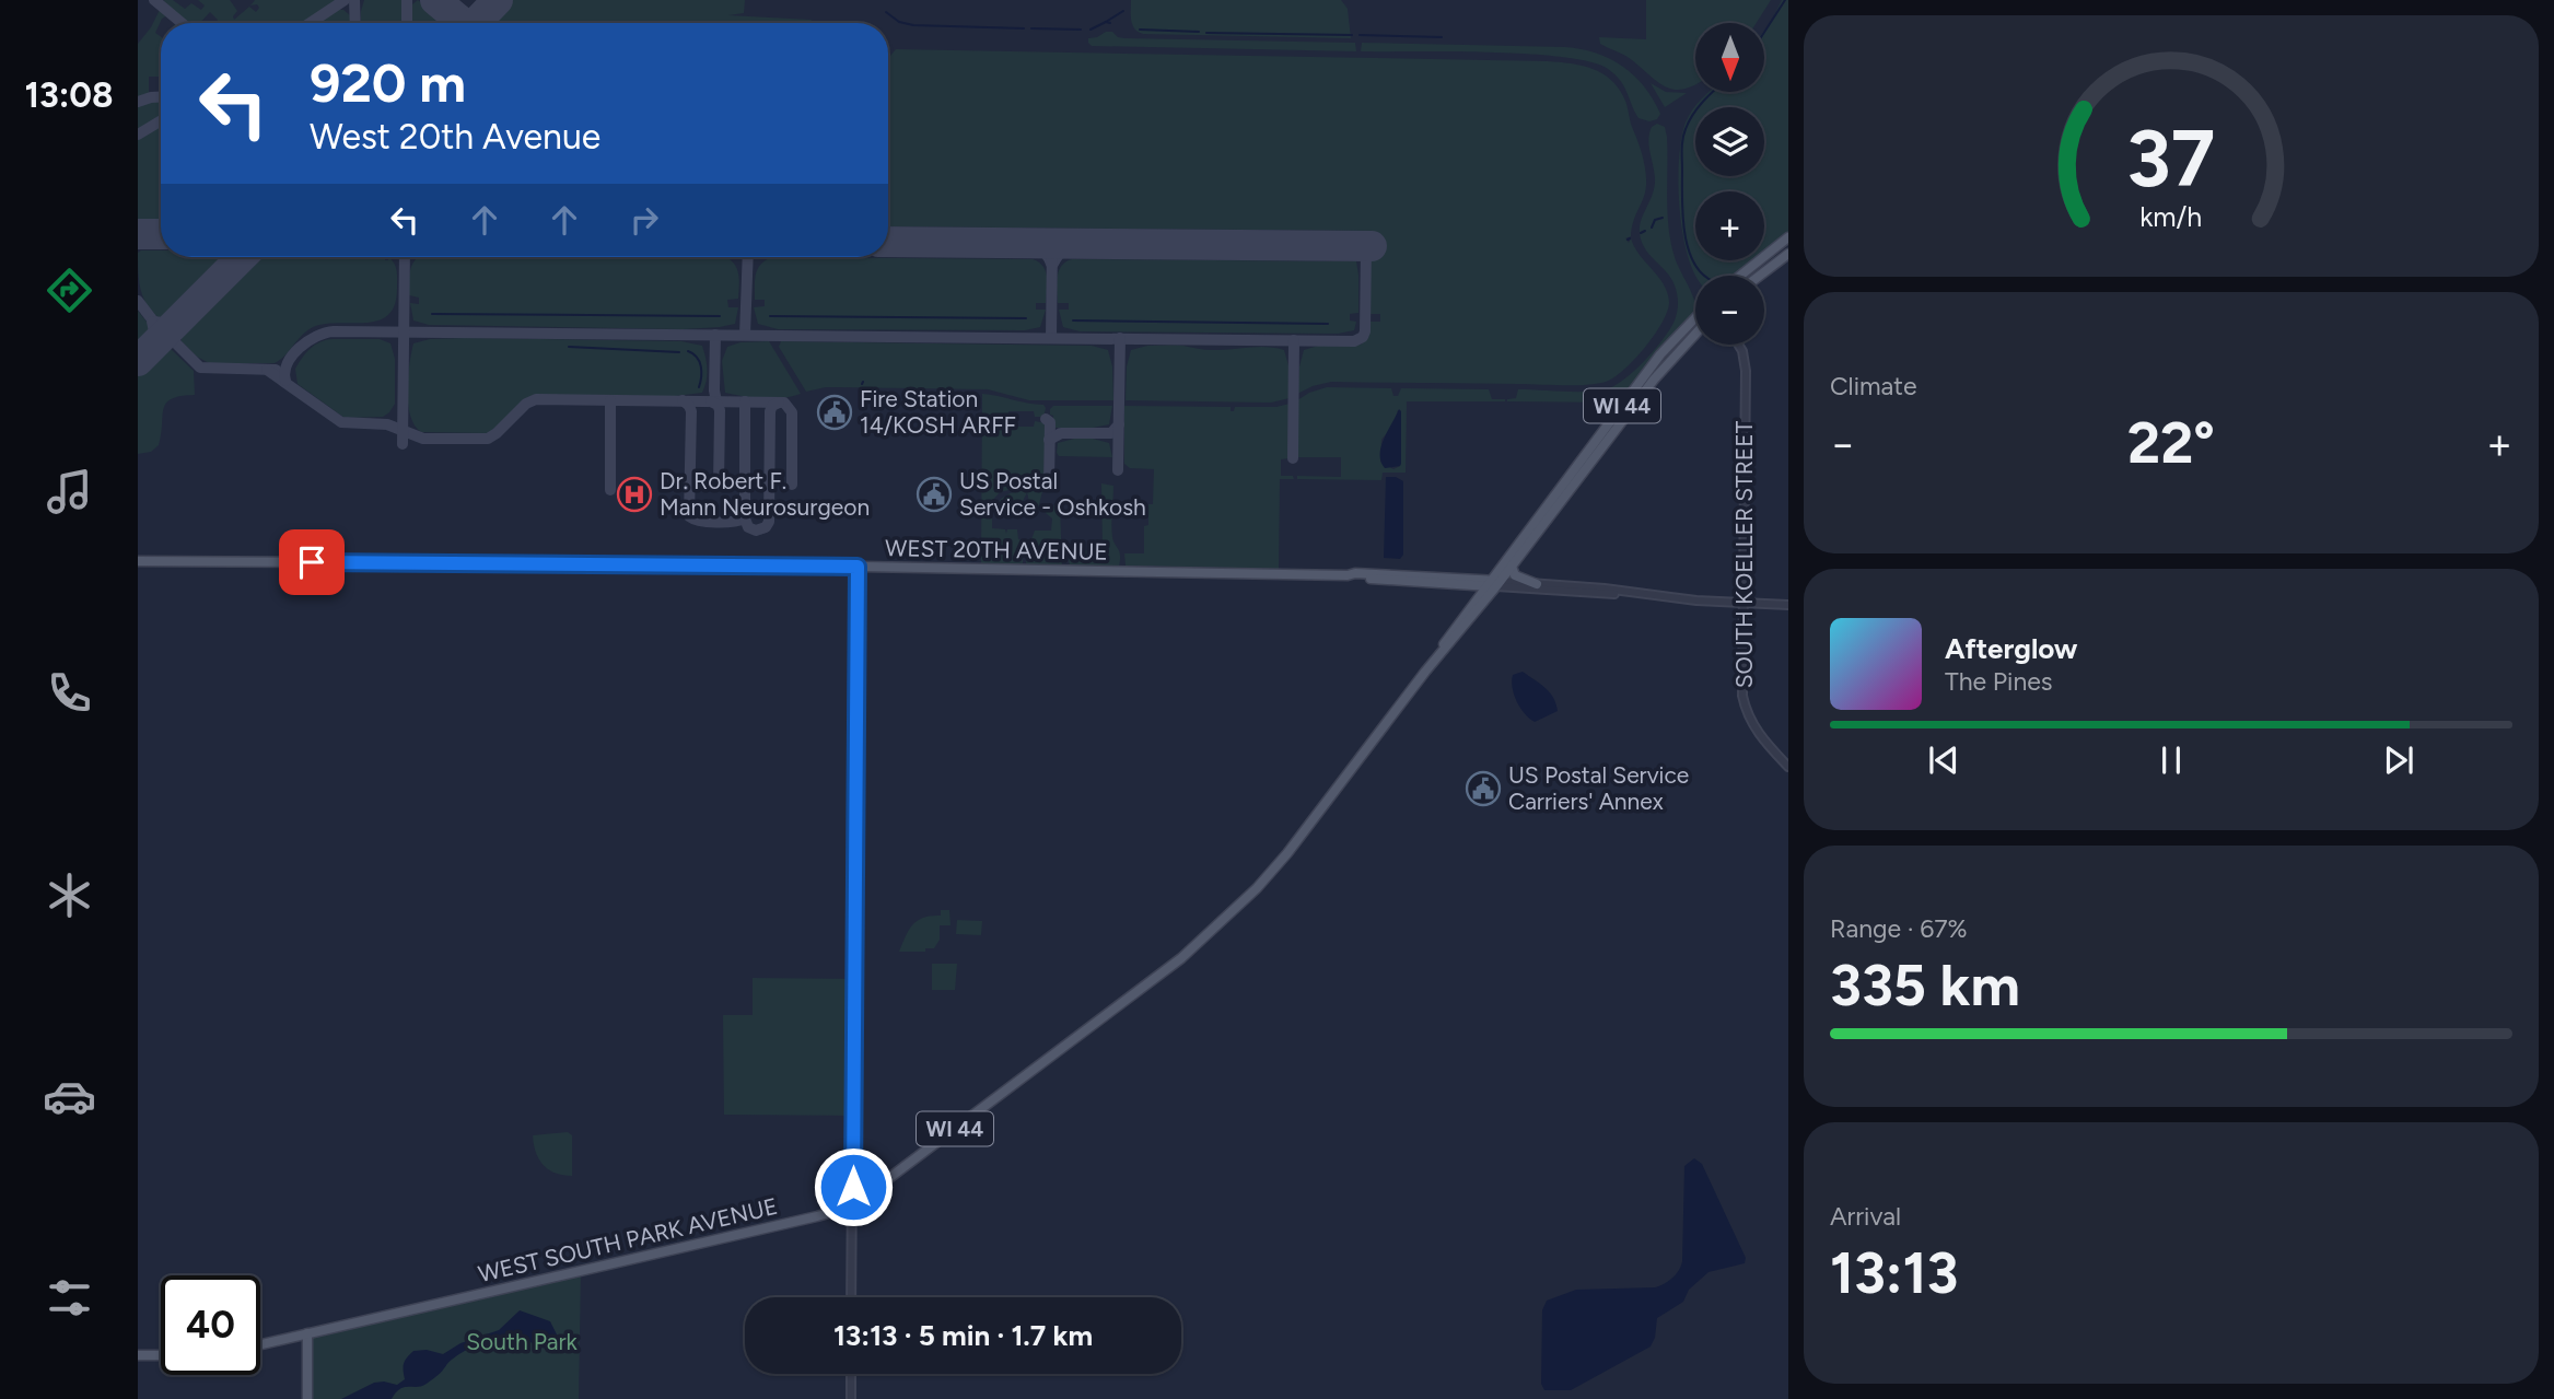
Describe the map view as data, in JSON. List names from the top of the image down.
{
  "streets": {
    "main road": ["WI 44", "WEST 20TH AVENUE", "WEST SOUTH PARK AVENUE"],
    "street": ["SOUTH KOELLER STREET"]
  },
  "crossings": [
    ["WI 44", "WEST SOUTH PARK AVENUE"],
    ["WEST 20TH AVENUE", "SOUTH KOELLER STREET"],
    ["WEST 20TH AVENUE", "WEST SOUTH PARK AVENUE"]
  ],
  "parks": ["South Park"],
  "places": {
    "public building": ["Fire Station 14/KOSH ARFF", "US Postal Service - Oshkosh", "US Postal Service Carriers' Annex"],
    "hospital": ["Dr. Robert F. Mann Neurosurgeon"]
  },
  "north": "bottom",
  "page": {
    "tabs": "13:08",
    "map_buttons": ["+", "−"],
    "turn": ["920 m", "West 20th Avenue"],
    "tile": [
      "Climate",
      ["Range · 67%", "335 km"],
      ["Arrival", "13:13"]
    ],
    "heat": ["−", "22°", "+"],
    "song": ["Afterglow", "The Pines"],
    "limit": "40",
    "trip": "13:13 · 5 min · 1.7 km",
    "gauge": ["37", "km/h"]
  }
}
